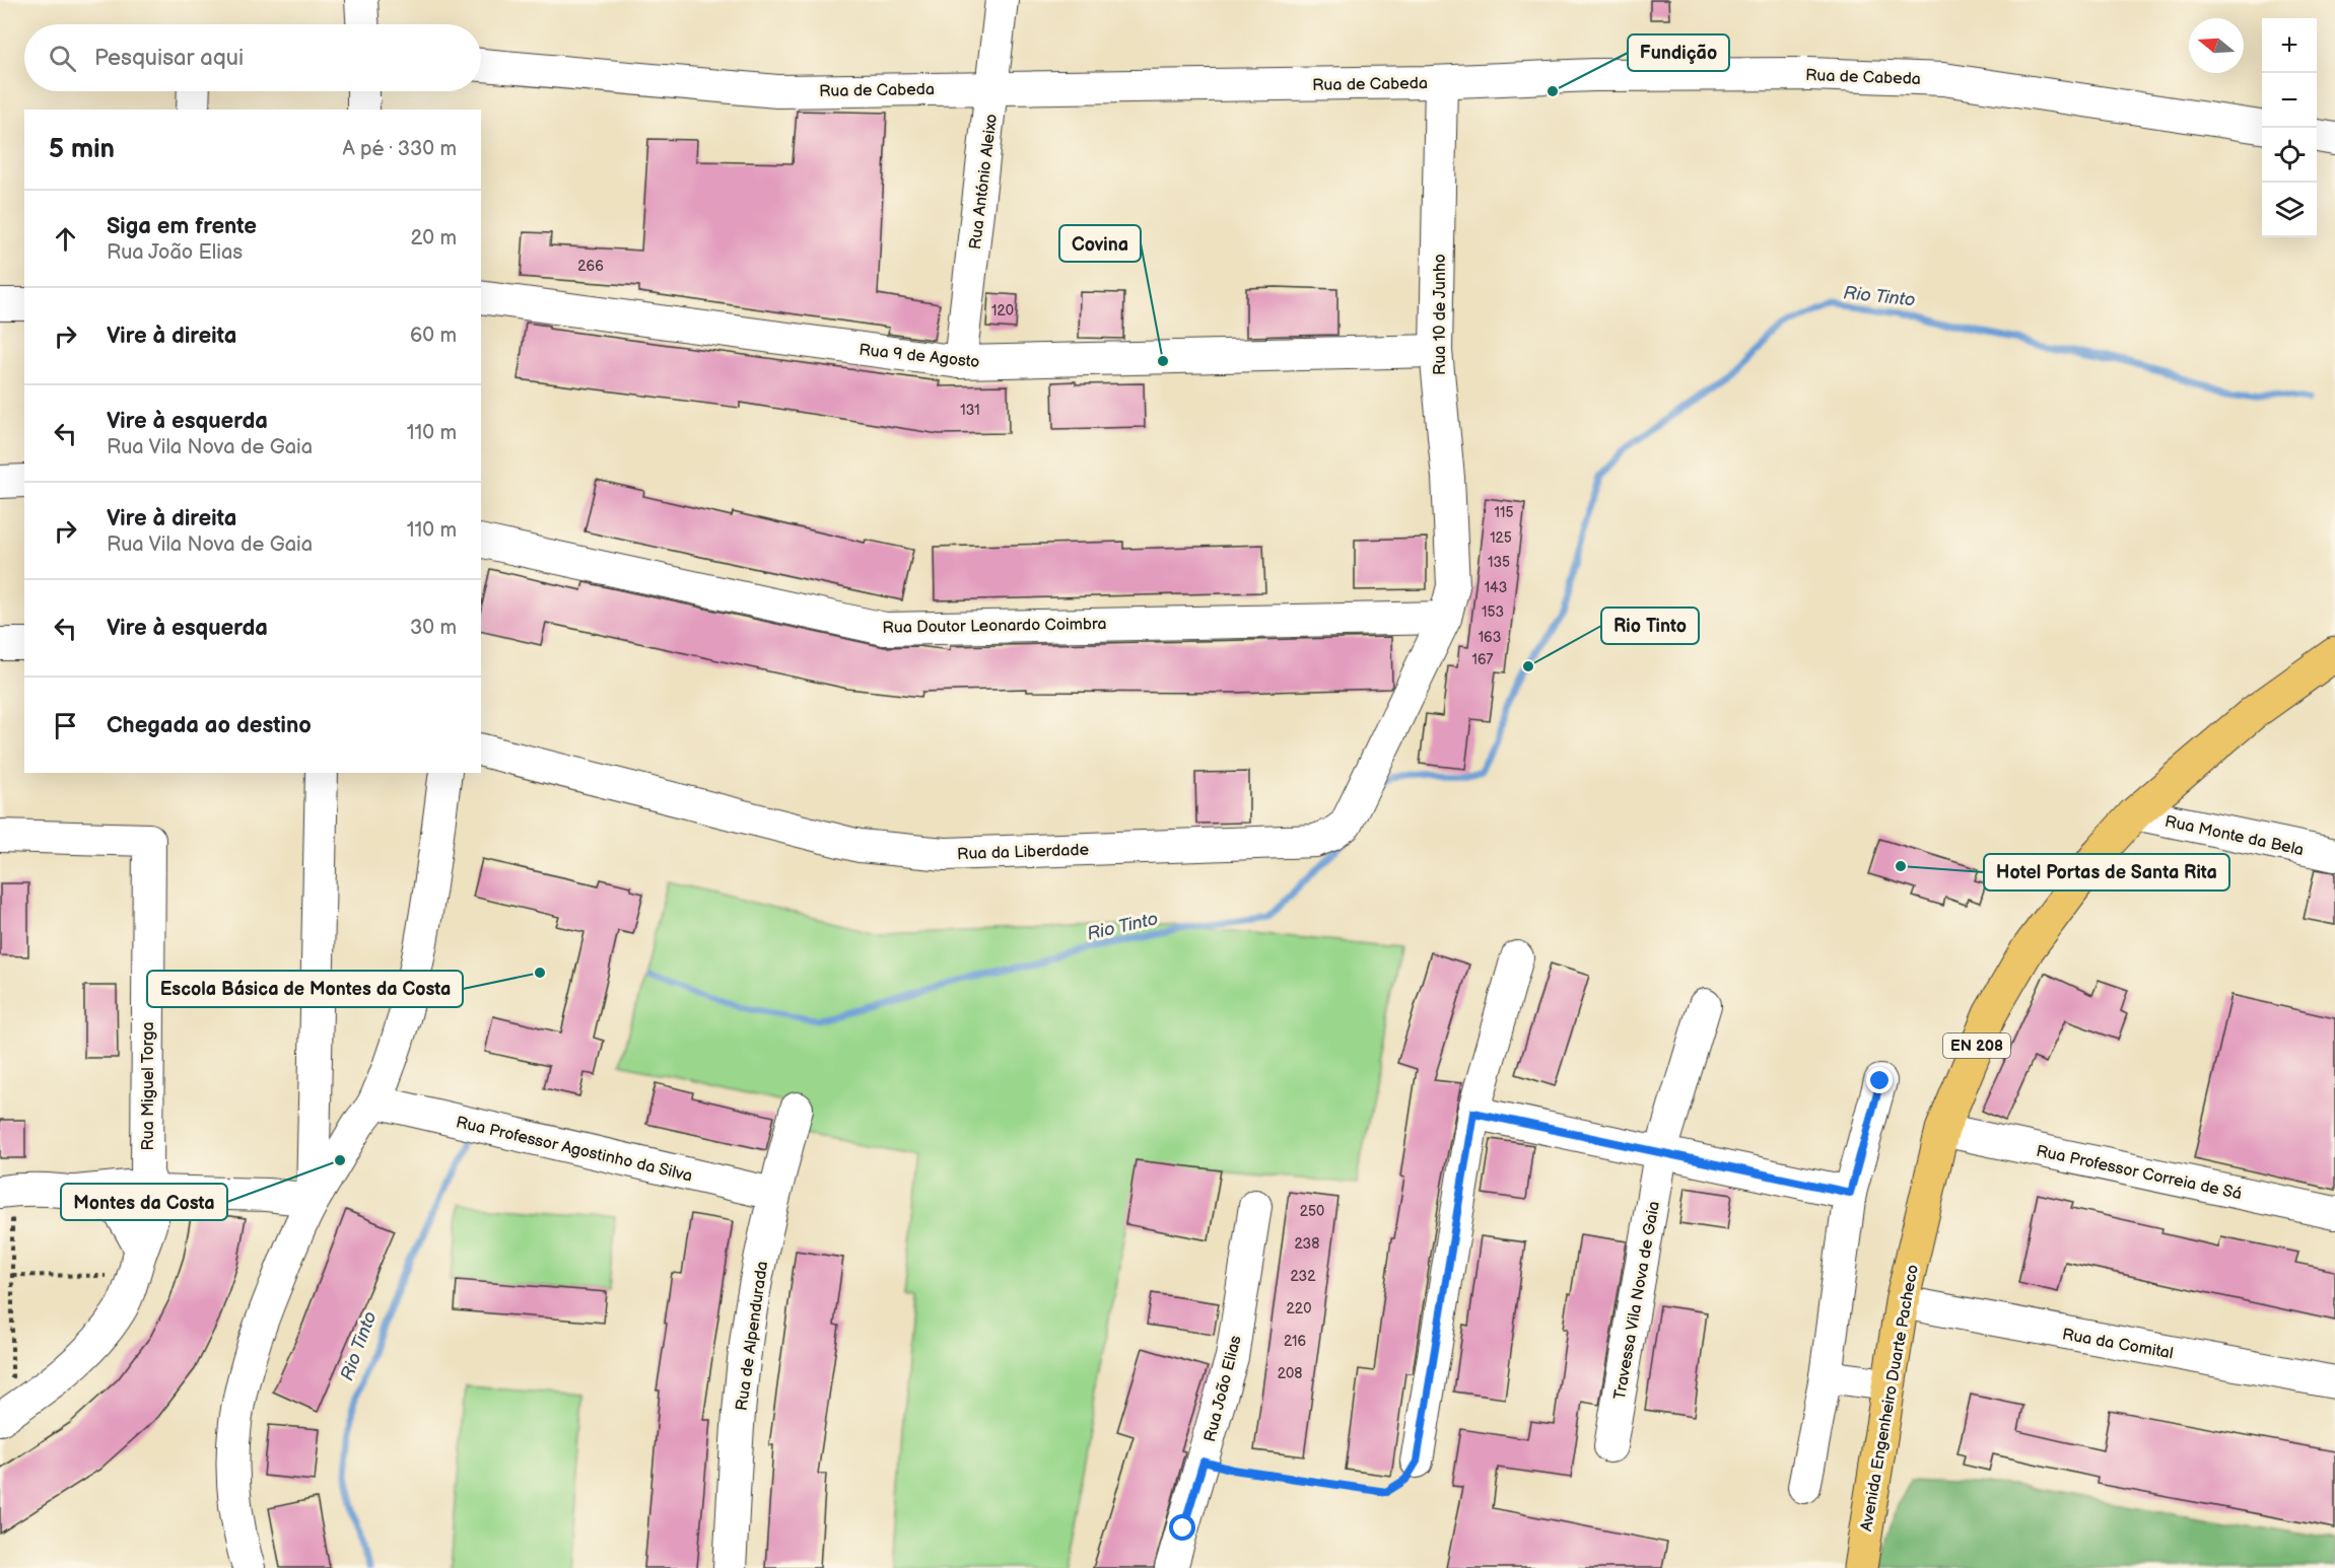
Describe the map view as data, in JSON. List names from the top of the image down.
{
  "streets": {
    "main road": ["EN 208", "Avenida Engenheiro Duarte Pacheco"],
    "street": [
      "Rua de Cabeda",
      "Rua António Aleixo",
      "Rua 10 de Junho",
      "Rua 9 de Agosto",
      "Rua Doutor Leonardo Coimbra",
      "Rua Monte da Bela",
      "Rua da Liberdade",
      "Rua Miguel Torga",
      "Rua Professor Agostinho da Silva",
      "Rua Professor Correia de Sá",
      "Travessa Vila Nova de Gaia",
      "Rua de Alpendurada",
      "Rua da Comital",
      "Rua João Elias"
    ]
  },
  "crossings": [
    ["Rua de Cabeda", "Rua António Aleixo"],
    ["Rua de Cabeda", "Rua 10 de Junho"],
    ["Rua António Aleixo", "Rua 9 de Agosto"],
    ["Rua 10 de Junho", "Rua 9 de Agosto"],
    ["Rua 10 de Junho", "Rua Doutor Leonardo Coimbra"],
    ["Rua 10 de Junho", "Rua da Liberdade"],
    ["Rua Doutor Leonardo Coimbra", "Rua da Liberdade"],
    ["Rua Monte da Bela", "Avenida Engenheiro Duarte Pacheco"],
    ["Rua Professor Agostinho da Silva", "Rua de Alpendurada"],
    ["Rua Professor Correia de Sá", "Avenida Engenheiro Duarte Pacheco"],
    ["Rua da Comital", "Avenida Engenheiro Duarte Pacheco"]
  ],
  "water": ["Rio Tinto"],
  "places": [
    "Fundição",
    "Covina",
    "Rio Tinto",
    "Hotel Portas de Santa Rita",
    "Escola Básica de Montes da Costa",
    "Montes da Costa"
  ],
  "house_numbers": [
    "266",
    "120",
    "131",
    "115",
    "125",
    "135",
    "143",
    "153",
    "163",
    "167",
    "250",
    "238",
    "232",
    "220",
    "216",
    "208"
  ],
  "north": "left",
  "page": {
    "map_buttons": ["+", "−"],
    "search": "Pesquisar aqui",
    "heading": ["5 min", "A pé · 330 m"],
    "list": [
      ["Siga em frente", "Rua João Elias", "20 m"],
      ["Vire à direita", "60 m"],
      ["Vire à esquerda", "Rua Vila Nova de Gaia", "110 m"],
      ["Vire à direita", "Rua Vila Nova de Gaia", "110 m"],
      ["Vire à esquerda", "30 m"],
      "Chegada ao destino"
    ]
  }
}
